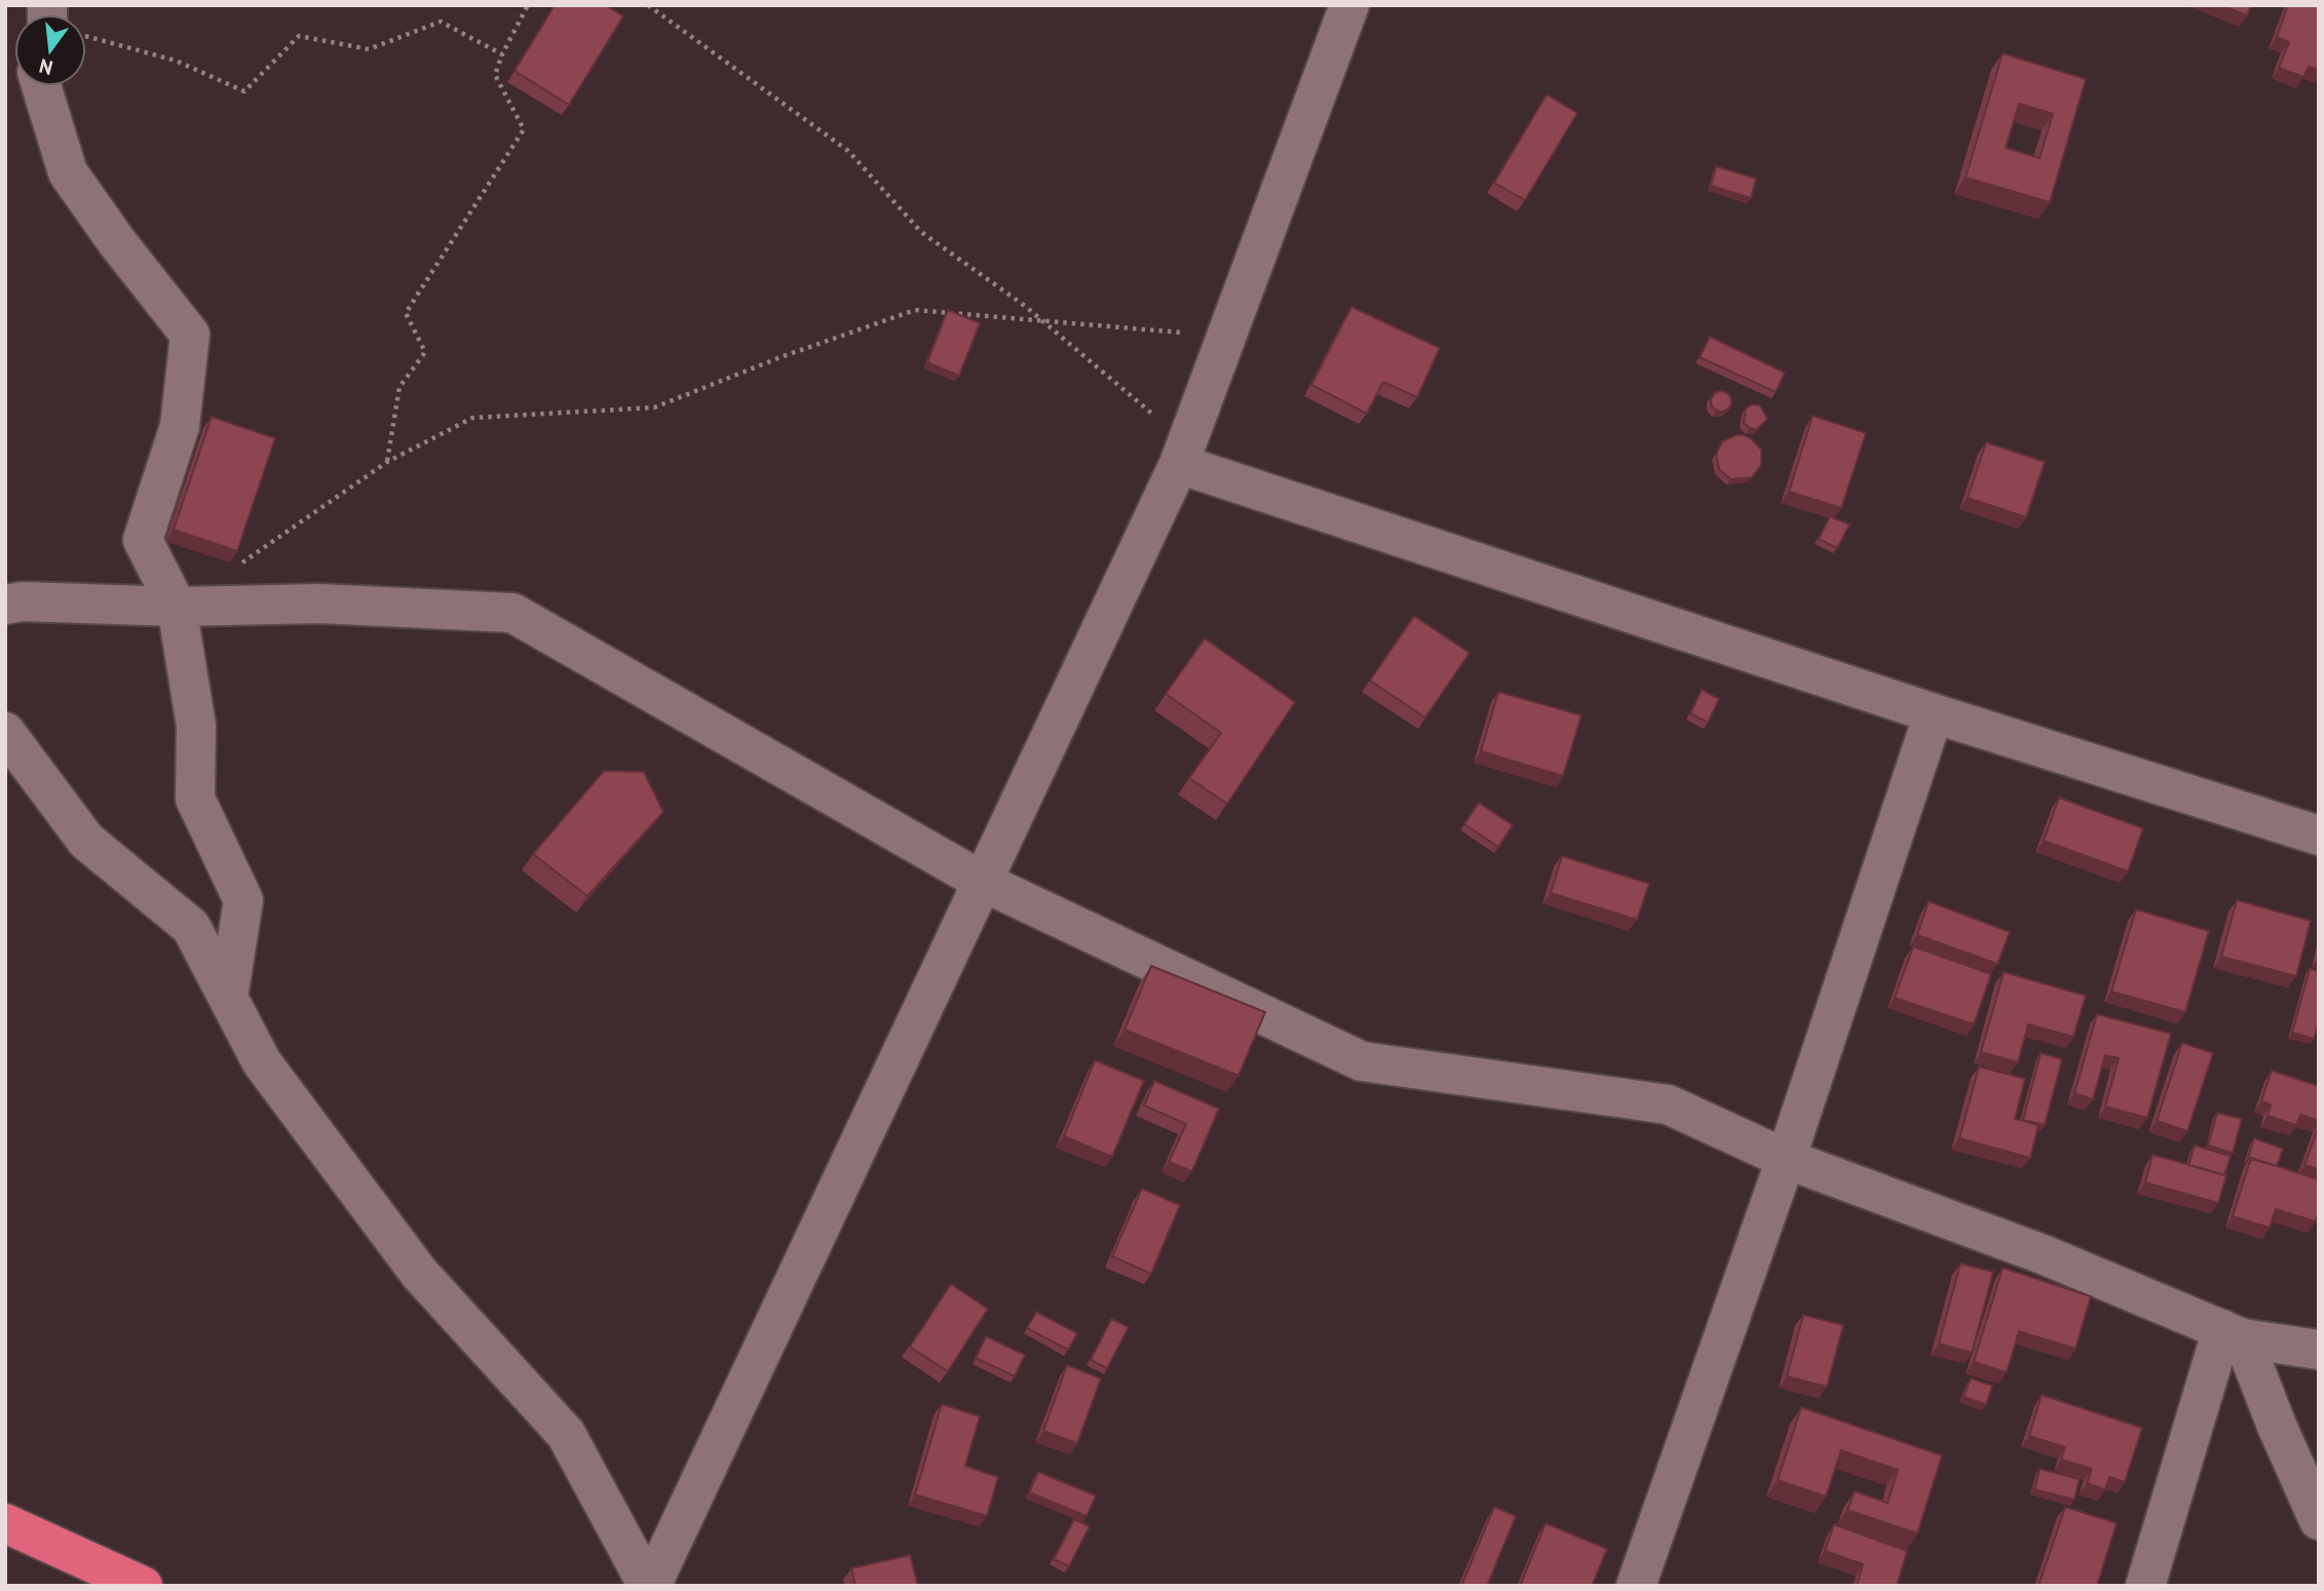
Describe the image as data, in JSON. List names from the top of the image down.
{
  "north": "bottom"
}
